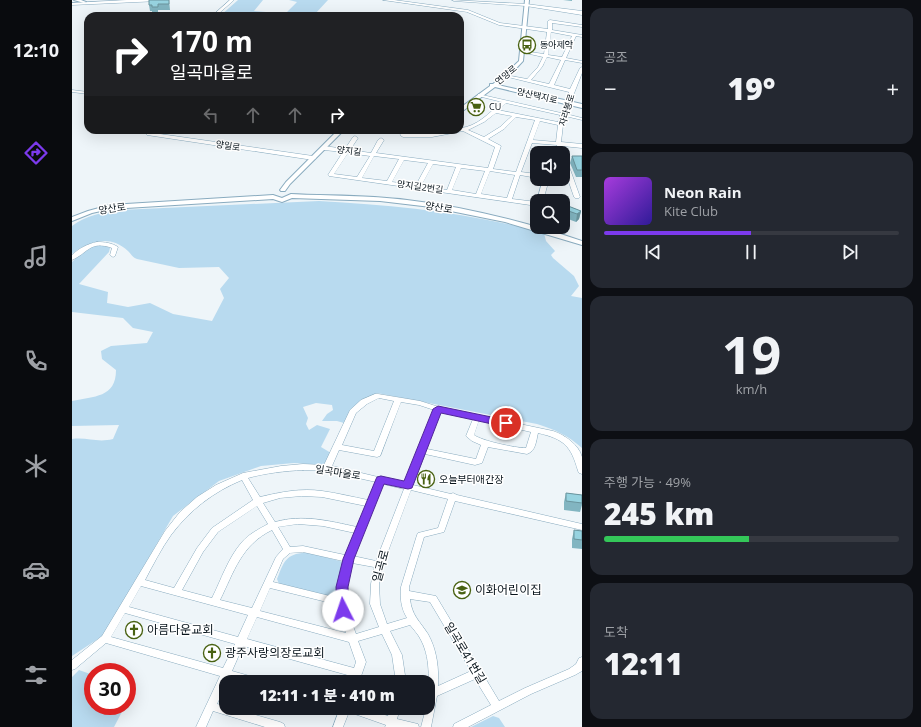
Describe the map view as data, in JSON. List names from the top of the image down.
{
  "streets": {
    "street": [
      "연양로",
      "양산택지로",
      "자라봉로",
      "양일로",
      "양지길",
      "양지길2번길",
      "양산로",
      "일곡마을로",
      "일곡로",
      "일곡로41번길"
    ]
  },
  "crossings": [
    ["연양로", "양산택지로"],
    ["양산택지로", "자라봉로"],
    ["양지길", "양지길2번길"],
    ["일곡마을로", "일곡로"]
  ],
  "places": {
    "bus stop": ["동아제약"],
    "supermarket": ["CU"],
    "restaurant": ["오늘부터애간장"],
    "school or university": ["이화어린이집"],
    "church": ["아름다운교회", "광주사랑의장로교회"]
  },
  "page": {
    "tabs": "12:10",
    "tile": [
      "공조",
      ["19", "km/h"],
      ["주행 가능 · 49%", "245 km"],
      ["도착", "12:11"]
    ],
    "turn": ["170 m", "일곡마을로"],
    "heat": ["−", "19°", "+"],
    "song": ["Neon Rain", "Kite Club"],
    "limit": "30",
    "trip": "12:11 · 1 분 · 410 m"
  }
}
